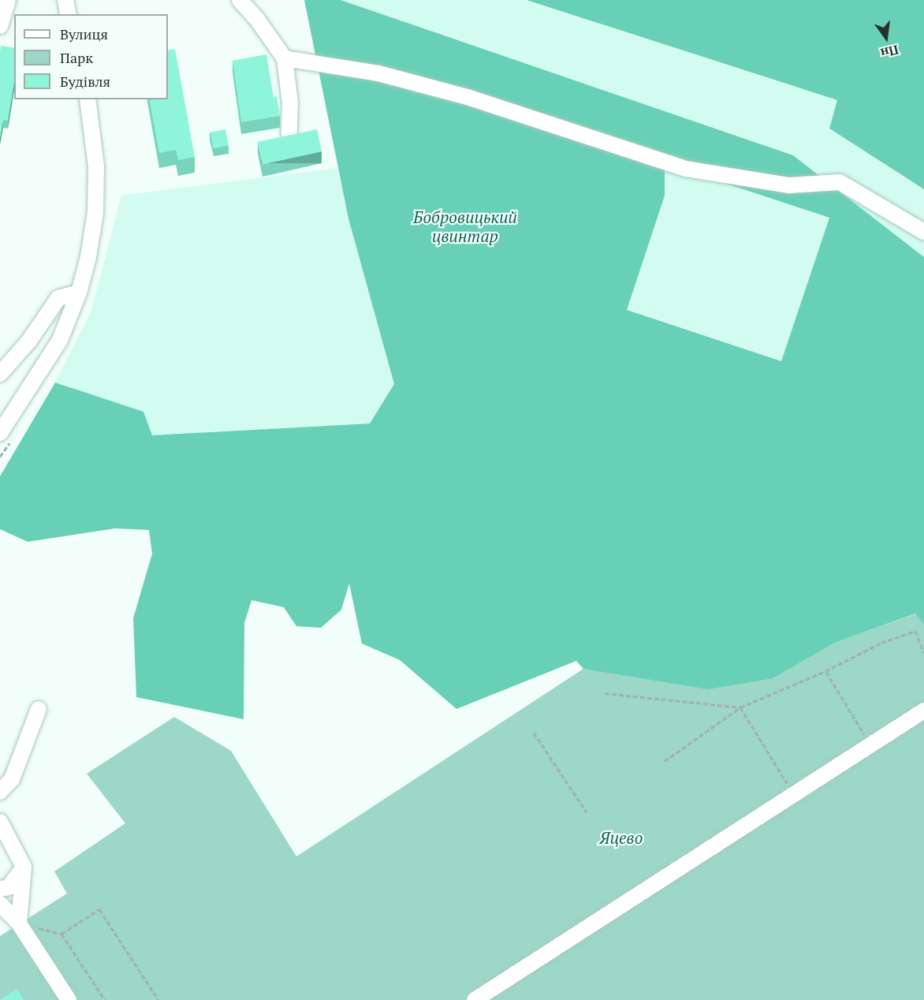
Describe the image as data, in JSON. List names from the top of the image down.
{
  "parks": ["Бобровицький цвинтар", "Яцево"],
  "legend": ["Вулиця", "Парк", "Будівля"],
  "north": "bottom"
}
